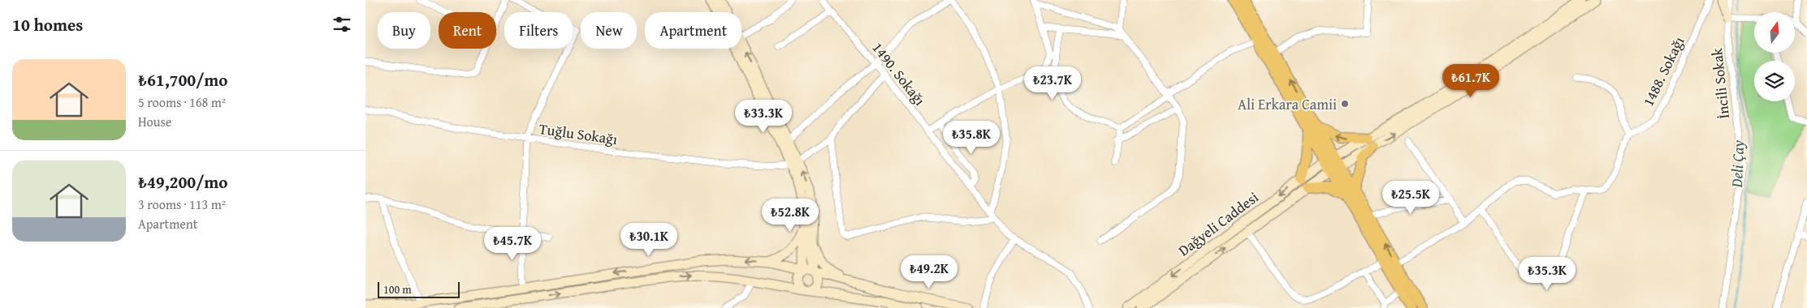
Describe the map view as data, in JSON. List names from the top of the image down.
{
  "streets": {
    "street": [
      "1488. Sokağı",
      "1490. Sokağı",
      "İncili Sokak",
      "Tuğlu Sokağı",
      "Dağyeli Caddesi"
    ]
  },
  "water": ["Deli Çay"],
  "places": ["Ali Erkara Camii"],
  "scale_bar": "100 m",
  "north": "top",
  "page": {
    "heading": "10 homes",
    "chip": [
      "Buy",
      "Rent",
      "Filters",
      "New",
      "Apartment"
    ],
    "list": [
      {
        "name": "₺61,700/mo",
        "note": "5 rooms · 168 m² · House"
      },
      {
        "name": "₺49,200/mo",
        "note": "3 rooms · 113 m² · Apartment"
      }
    ],
    "price": [
      "₺61.7K",
      "₺23.7K",
      "₺33.3K",
      "₺35.8K",
      "₺25.5K",
      "₺52.8K",
      "₺30.1K",
      "₺45.7K",
      "₺49.2K",
      "₺35.3K"
    ],
    "scale": "100 m"
  }
}
